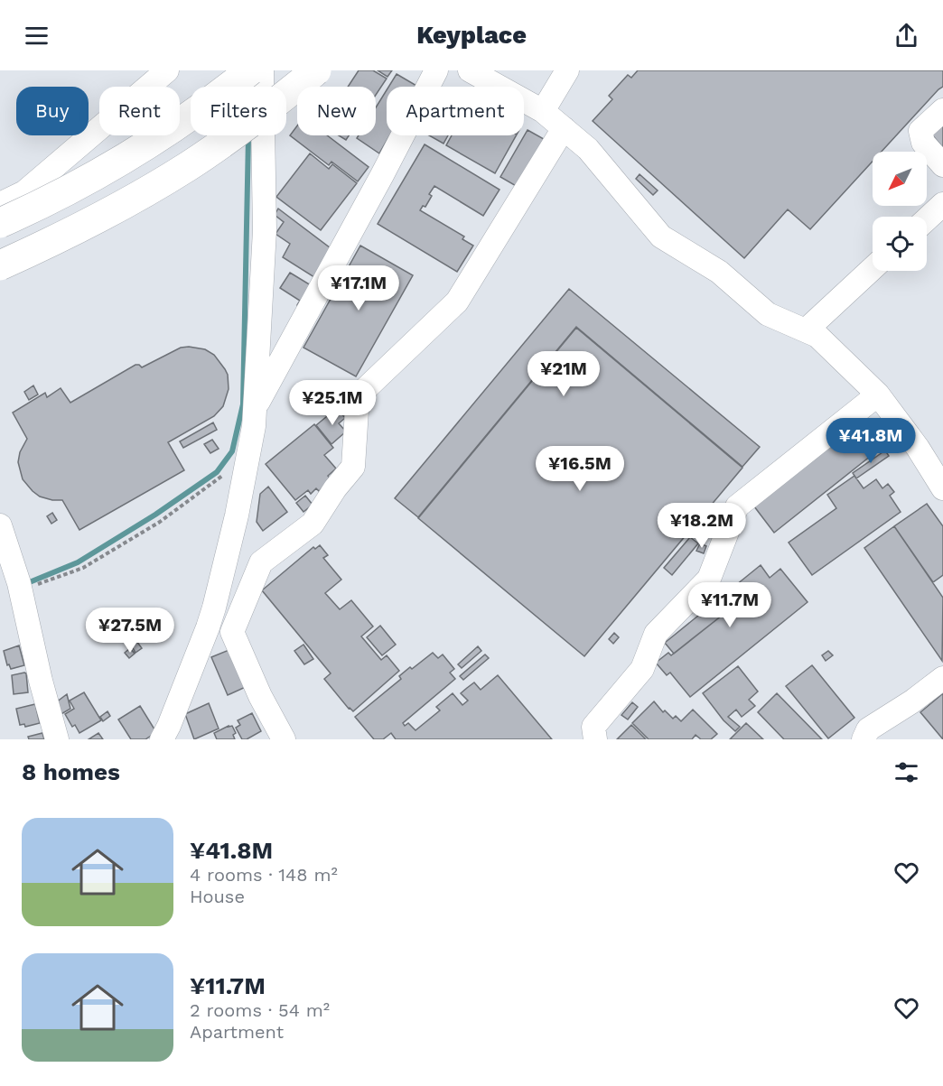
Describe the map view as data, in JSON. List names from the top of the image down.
{
  "north": "bottom left",
  "page": {
    "header": "Keyplace",
    "chip": [
      "Buy",
      "Rent",
      "Filters",
      "New",
      "Apartment"
    ],
    "price": [
      "¥17.1M",
      "¥21M",
      "¥25.1M",
      "¥41.8M",
      "¥16.5M",
      "¥18.2M",
      "¥11.7M",
      "¥27.5M"
    ],
    "heading": "8 homes",
    "list": [
      {
        "name": "¥41.8M",
        "note": "4 rooms · 148 m² · House"
      },
      {
        "name": "¥11.7M",
        "note": "2 rooms · 54 m² · Apartment"
      }
    ]
  }
}
